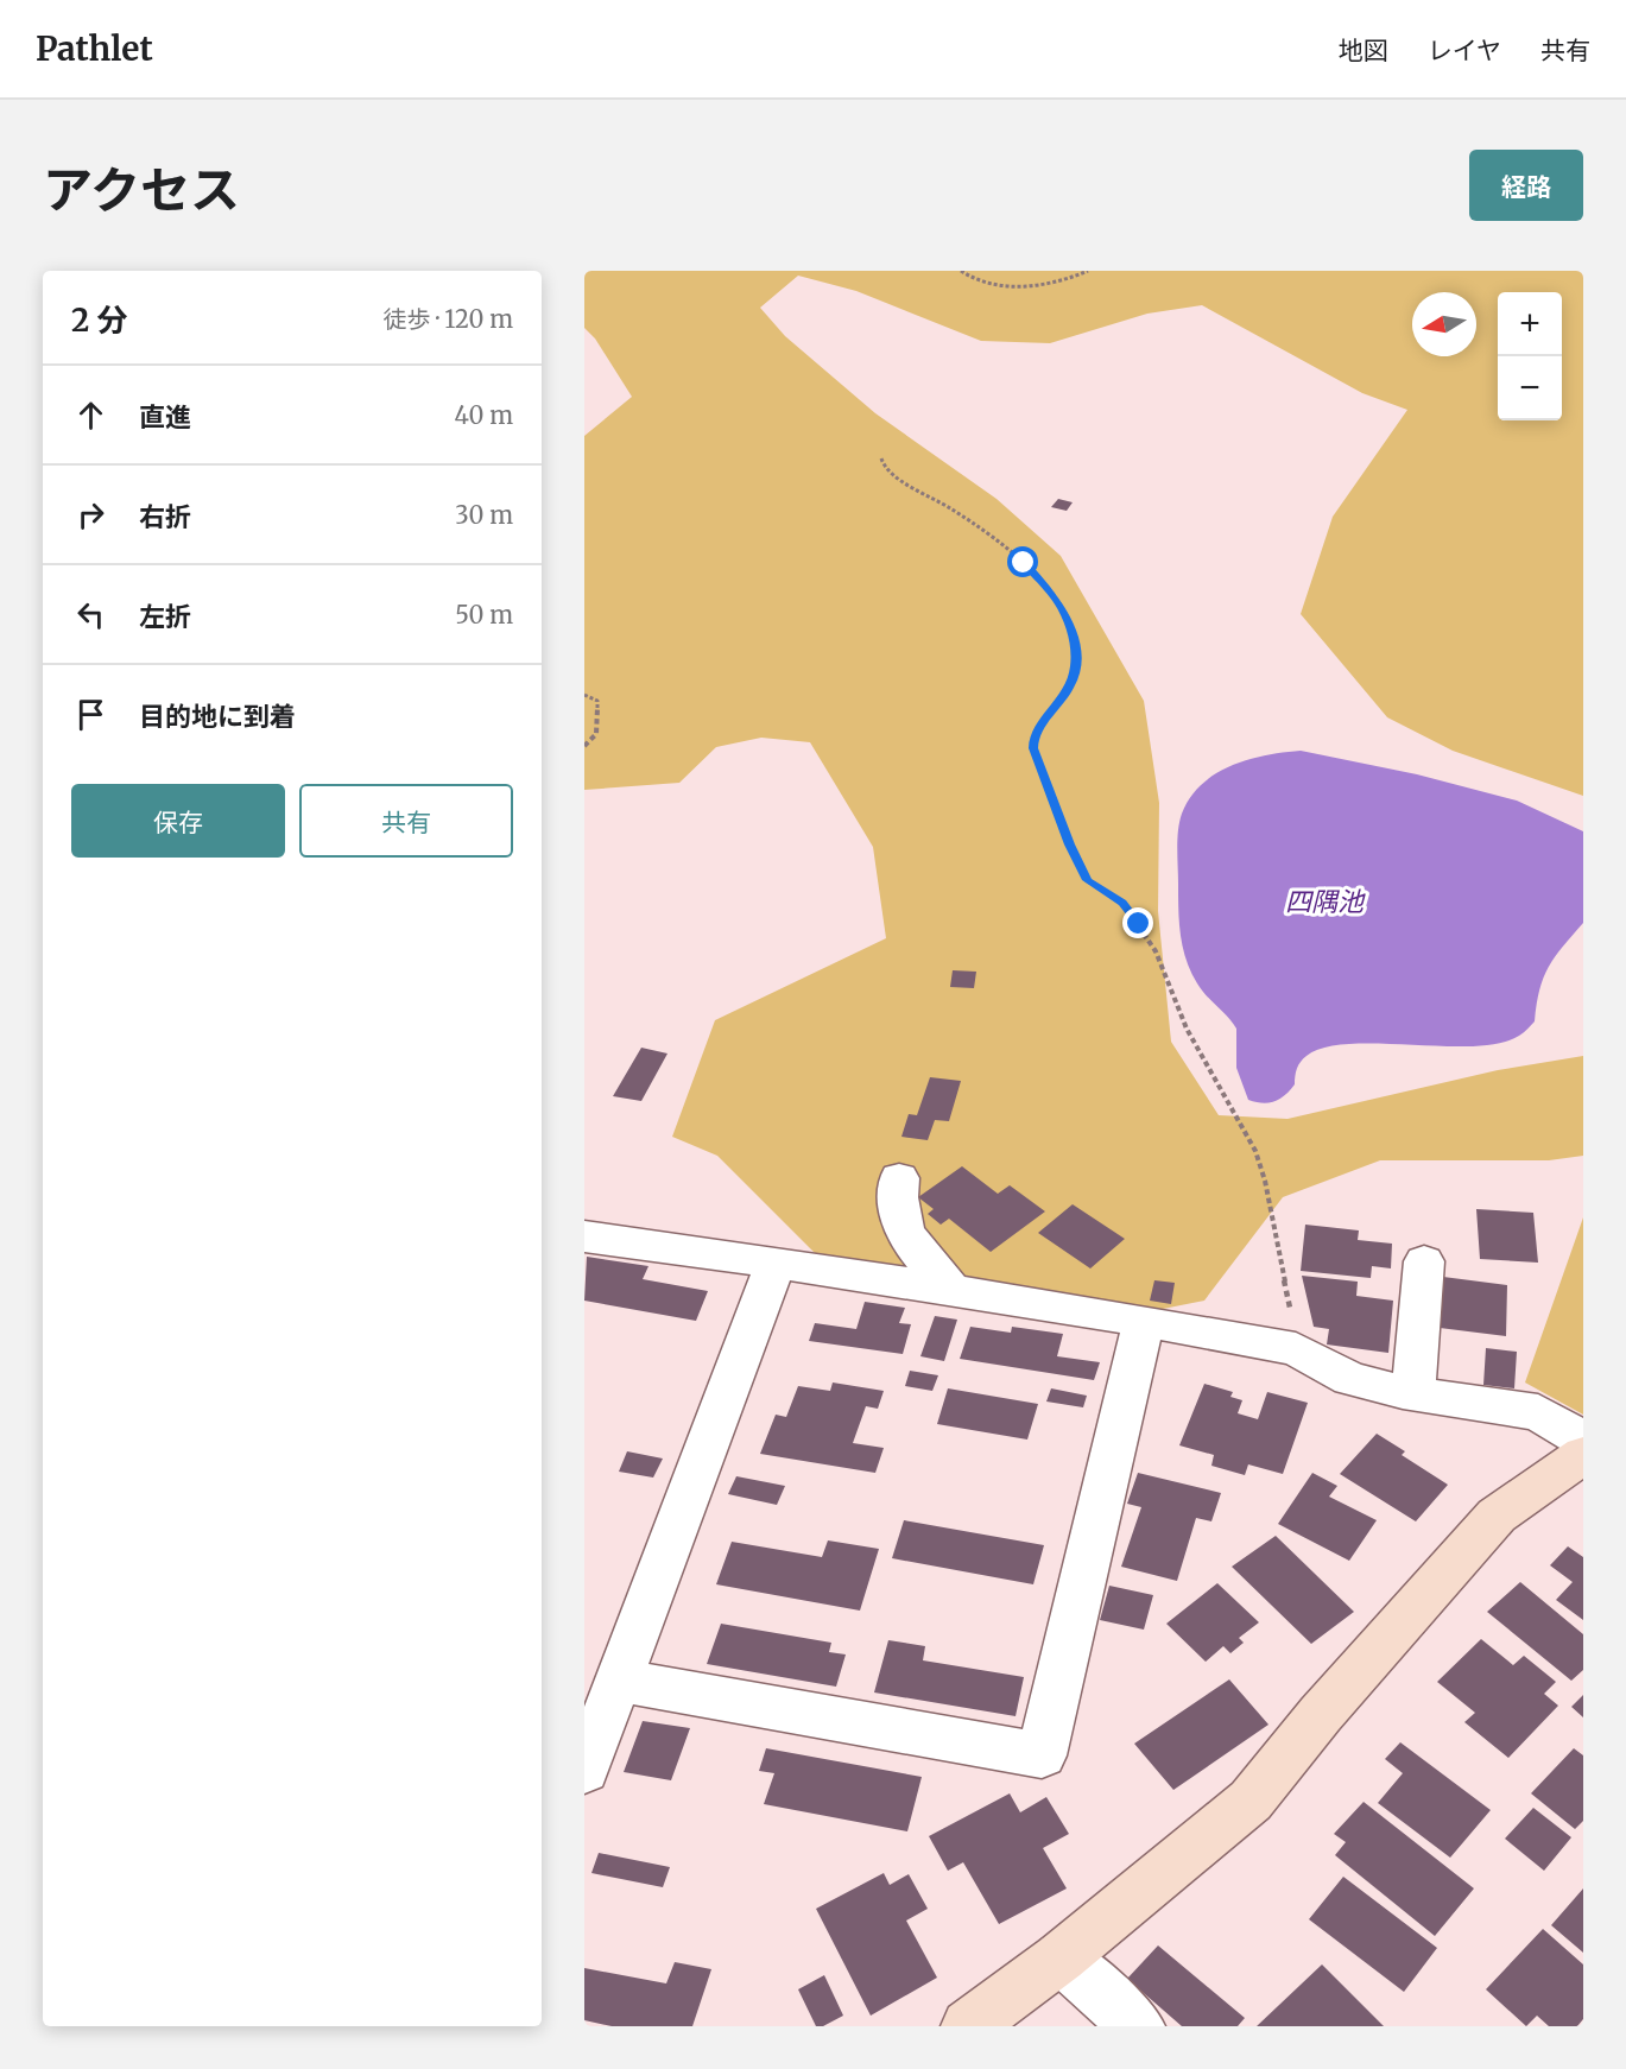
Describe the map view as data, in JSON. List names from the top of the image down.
{
  "water": ["四隅池"],
  "north": "left",
  "page": {
    "header": "Pathlet",
    "nav": ["地図", "レイヤ", "共有"],
    "title": "アクセス",
    "buttons": [
      "経路",
      ["保存", "共有"]
    ],
    "heading": ["2 分", "徒歩 · 120 m"],
    "map_buttons": ["+", "−"],
    "list": [
      ["直進", "40 m"],
      ["右折", "30 m"],
      ["左折", "50 m"],
      "目的地に到着"
    ]
  }
}
